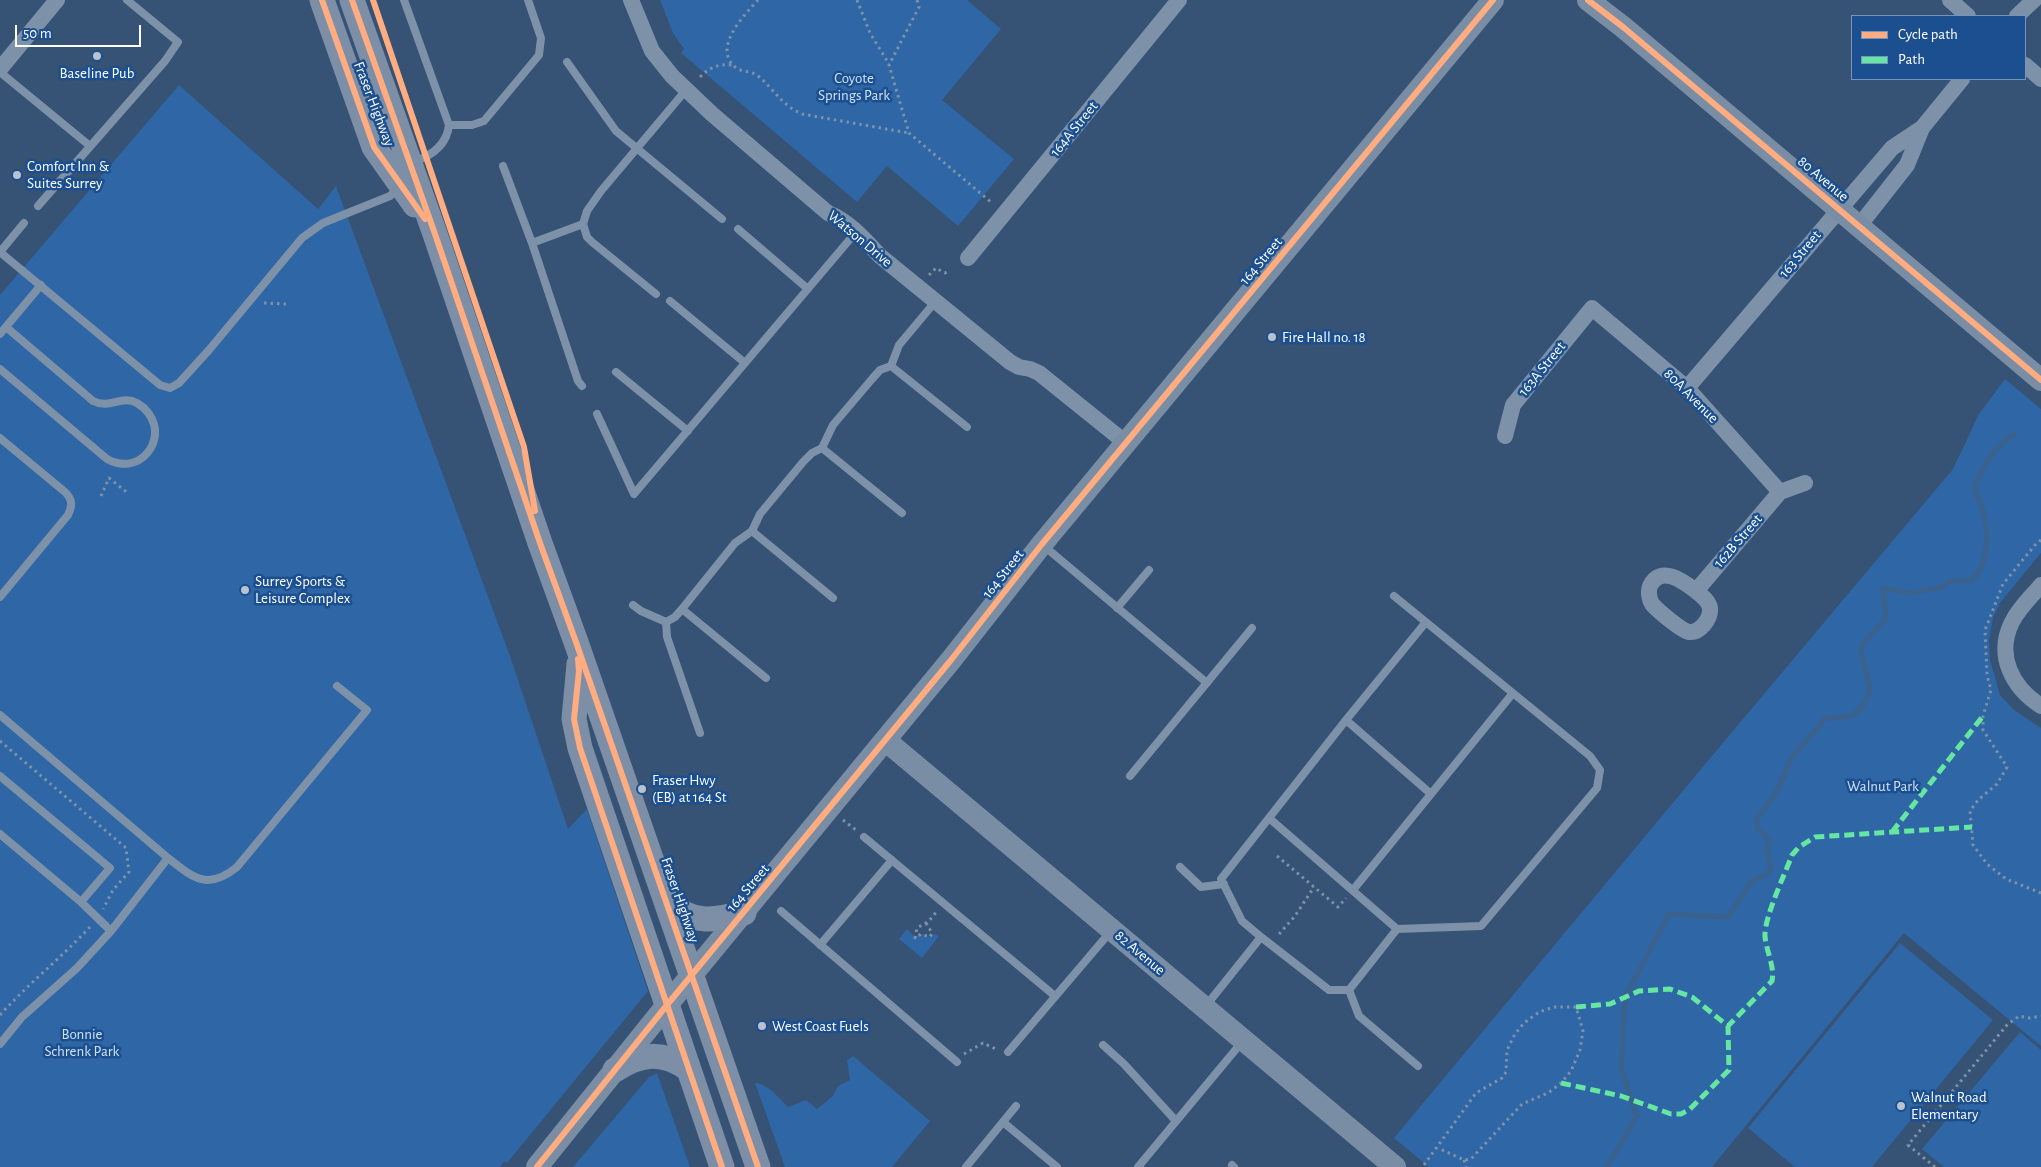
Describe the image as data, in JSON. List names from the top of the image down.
{
  "streets": {
    "main road": ["Fraser Highway"],
    "street": [
      "164A Street",
      "80 Avenue",
      "Watson Drive",
      "163 Street",
      "164 Street",
      "163A Street",
      "80A Avenue",
      "162B Street",
      "82 Avenue"
    ]
  },
  "crossings": [
    ["Fraser Highway", "164 Street"],
    ["80 Avenue", "163 Street"],
    ["Watson Drive", "164 Street"],
    ["163 Street", "80A Avenue"],
    ["164 Street", "82 Avenue"],
    ["163A Street", "80A Avenue"],
    ["80A Avenue", "162B Street"]
  ],
  "parks": ["Coyote Springs Park", "Walnut Park", "Bonnie Schrenk Park"],
  "places": [
    "Baseline Pub",
    "Comfort Inn & Suites Surrey",
    "Fire Hall no. 18",
    "Surrey Sports & Leisure Complex",
    "Fraser Hwy (EB) at 164 St",
    "West Coast Fuels",
    "Walnut Road Elementary"
  ],
  "legend": ["Cycle path", "Path"],
  "scale_bar": "50 m"
}
